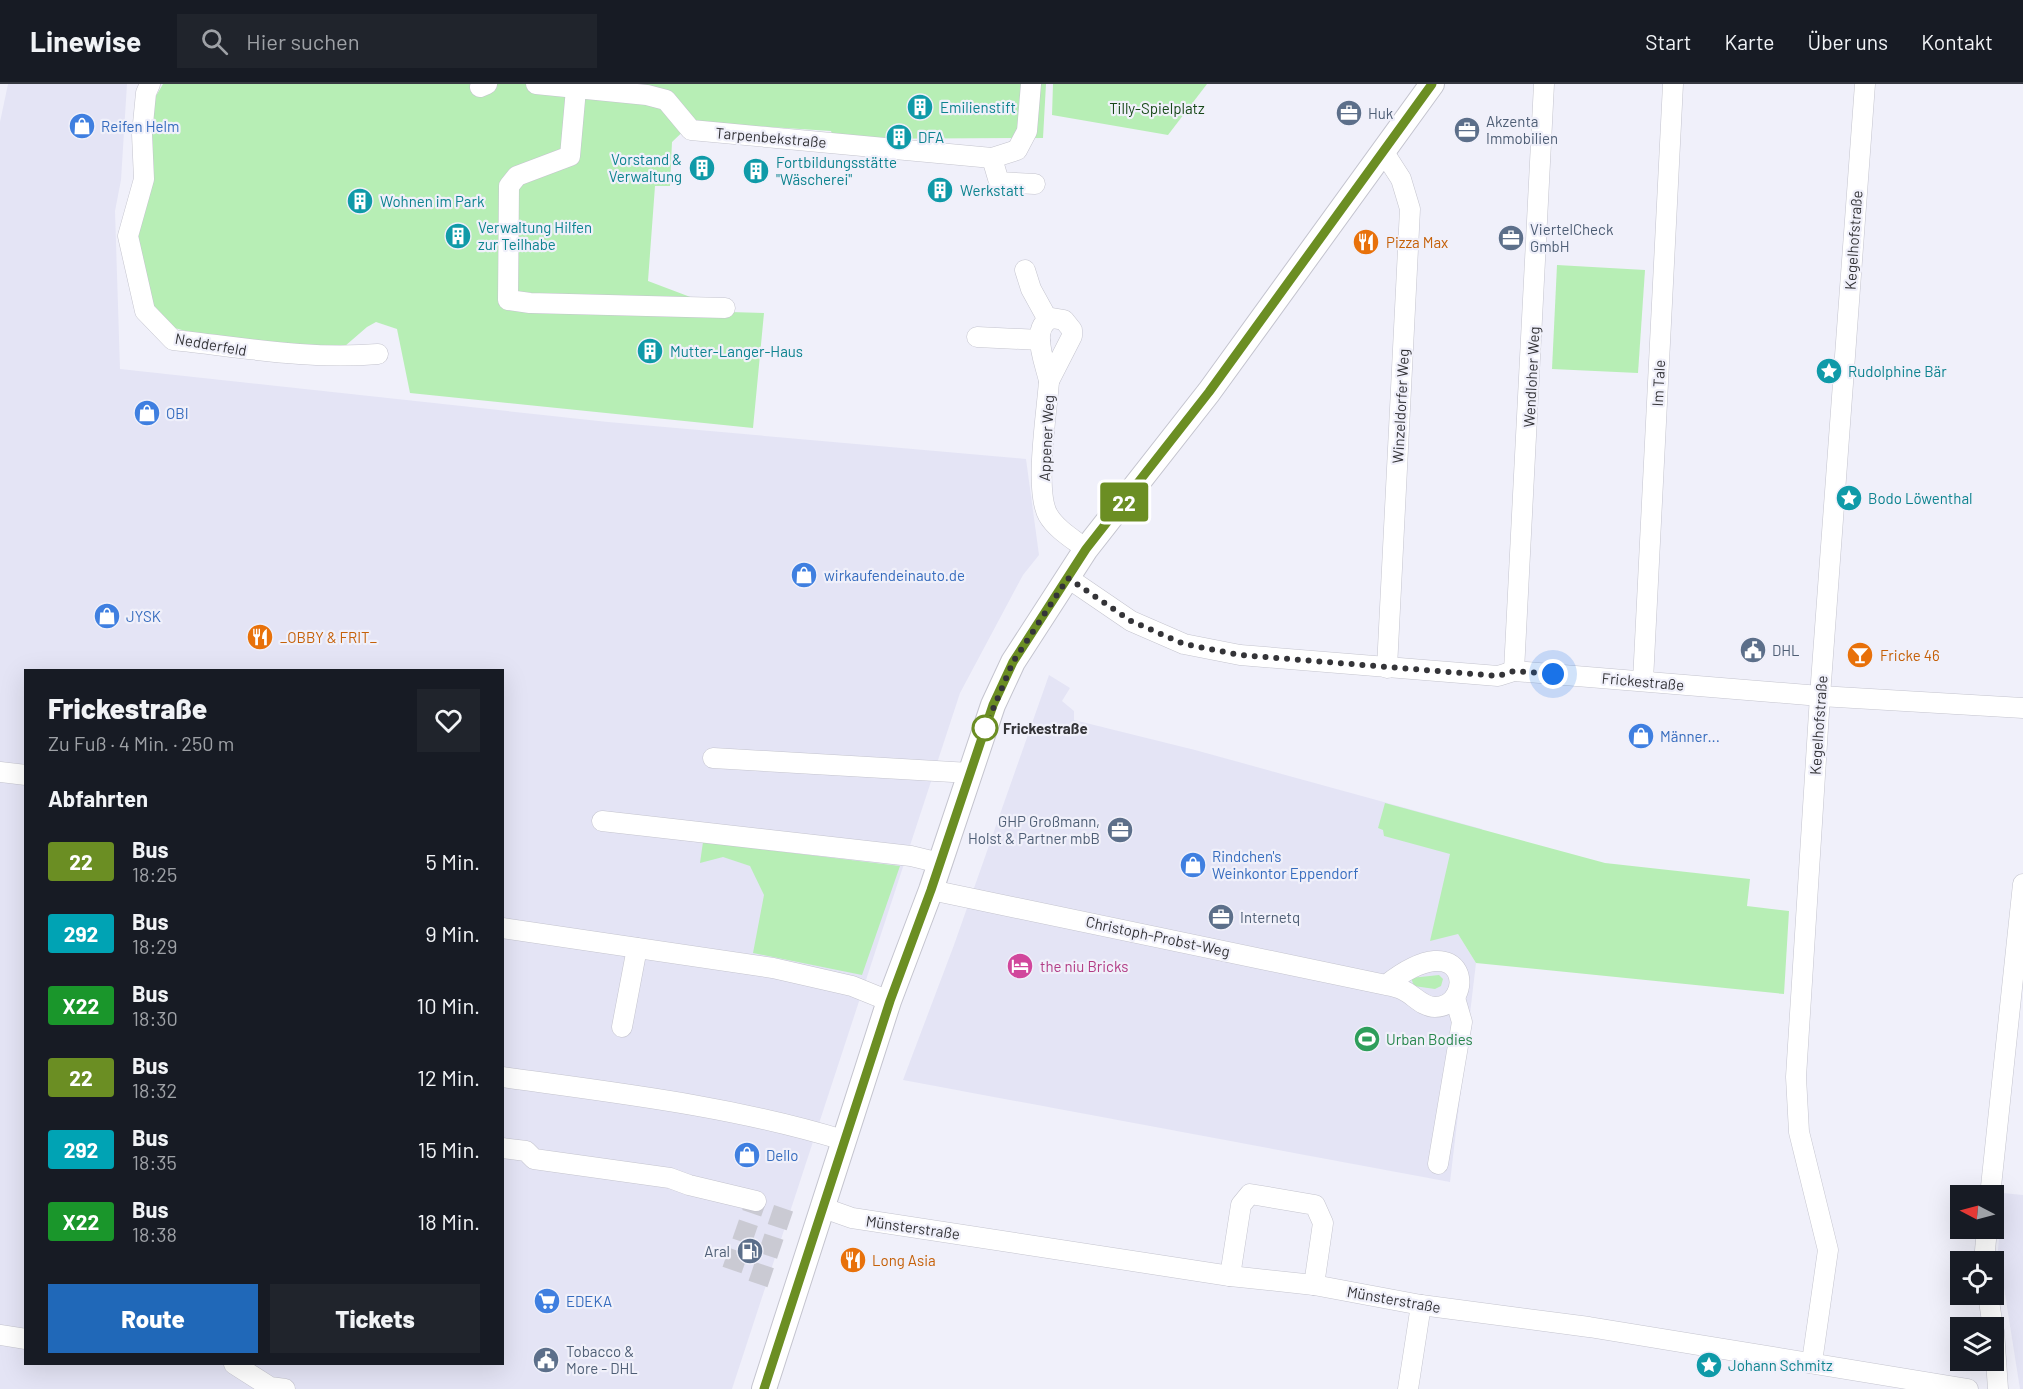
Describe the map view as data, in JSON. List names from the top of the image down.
{
  "streets": {
    "street": [
      "Tarpenbekstraße",
      "Kegelhofstraße",
      "Nedderfeld",
      "Wendloher Weg",
      "Im Tale",
      "Winzeldorfer Weg",
      "Appener Weg",
      "Frickestraße",
      "Christoph-Probst-Weg",
      "Münsterstraße"
    ]
  },
  "crossings": [
    ["Kegelhofstraße", "Frickestraße"],
    ["Kegelhofstraße", "Münsterstraße"],
    ["Wendloher Weg", "Frickestraße"],
    ["Im Tale", "Frickestraße"],
    ["Winzeldorfer Weg", "Frickestraße"]
  ],
  "parks": ["Tilly-Spielplatz"],
  "places": {
    "building": [
      "Emilienstift",
      "DFA",
      "Vorstand & Verwaltung",
      "Fortbildungsstätte \"Wäscherei\"",
      "Werkstatt",
      "Wohnen im Park",
      "Verwaltung Hilfen zur Teilhabe",
      "Mutter-Langer-Haus"
    ],
    "office": [
      "Huk",
      "Akzenta Immobilien",
      "ViertelCheck GmbH",
      "GHP Großmann, Holst & Partner mbB",
      "Internetq"
    ],
    "shop": [
      "Reifen Helm",
      "OBI",
      "wirkaufendeinauto.de",
      "JYSK",
      "Männer...",
      "Rindchen's Weinkontor Eppendorf",
      "Dello"
    ],
    "restaurant": ["Pizza Max", "_OBBY & FRIT_", "Long Asia"],
    "place": ["Rudolphine Bär", "Bodo Löwenthal", "Johann Schmitz"],
    "public building": ["DHL", "Tobacco & More - DHL"],
    "bar": ["Fricke 46"],
    "other": ["Frickestraße"],
    "hotel": ["the niu Bricks"],
    "sports": ["Urban Bodies"],
    "fuel station": ["Aral"],
    "supermarket": ["EDEKA"]
  },
  "lines": ["bus line 22"],
  "north": "left",
  "page": {
    "header": "Linewise",
    "search": "Hier suchen",
    "nav": [
      "Start",
      "Karte",
      "Über uns",
      "Kontakt"
    ],
    "on_map": "22",
    "heading": [
      ["Frickestraße", "Zu Fuß · 4 Min. · 250 m"],
      "Abfahrten"
    ],
    "list": [
      {
        "mark": "22",
        "name": "Bus",
        "note": "18:25",
        "value": "5 Min."
      },
      {
        "mark": "292",
        "name": "Bus",
        "note": "18:29",
        "value": "9 Min."
      },
      {
        "mark": "X22",
        "name": "Bus",
        "note": "18:30",
        "value": "10 Min."
      },
      {
        "mark": "22",
        "name": "Bus",
        "note": "18:32",
        "value": "12 Min."
      },
      {
        "mark": "292",
        "name": "Bus",
        "note": "18:35",
        "value": "15 Min."
      },
      {
        "mark": "X22",
        "name": "Bus",
        "note": "18:38",
        "value": "18 Min."
      }
    ],
    "buttons": ["Route", "Tickets"]
  }
}
